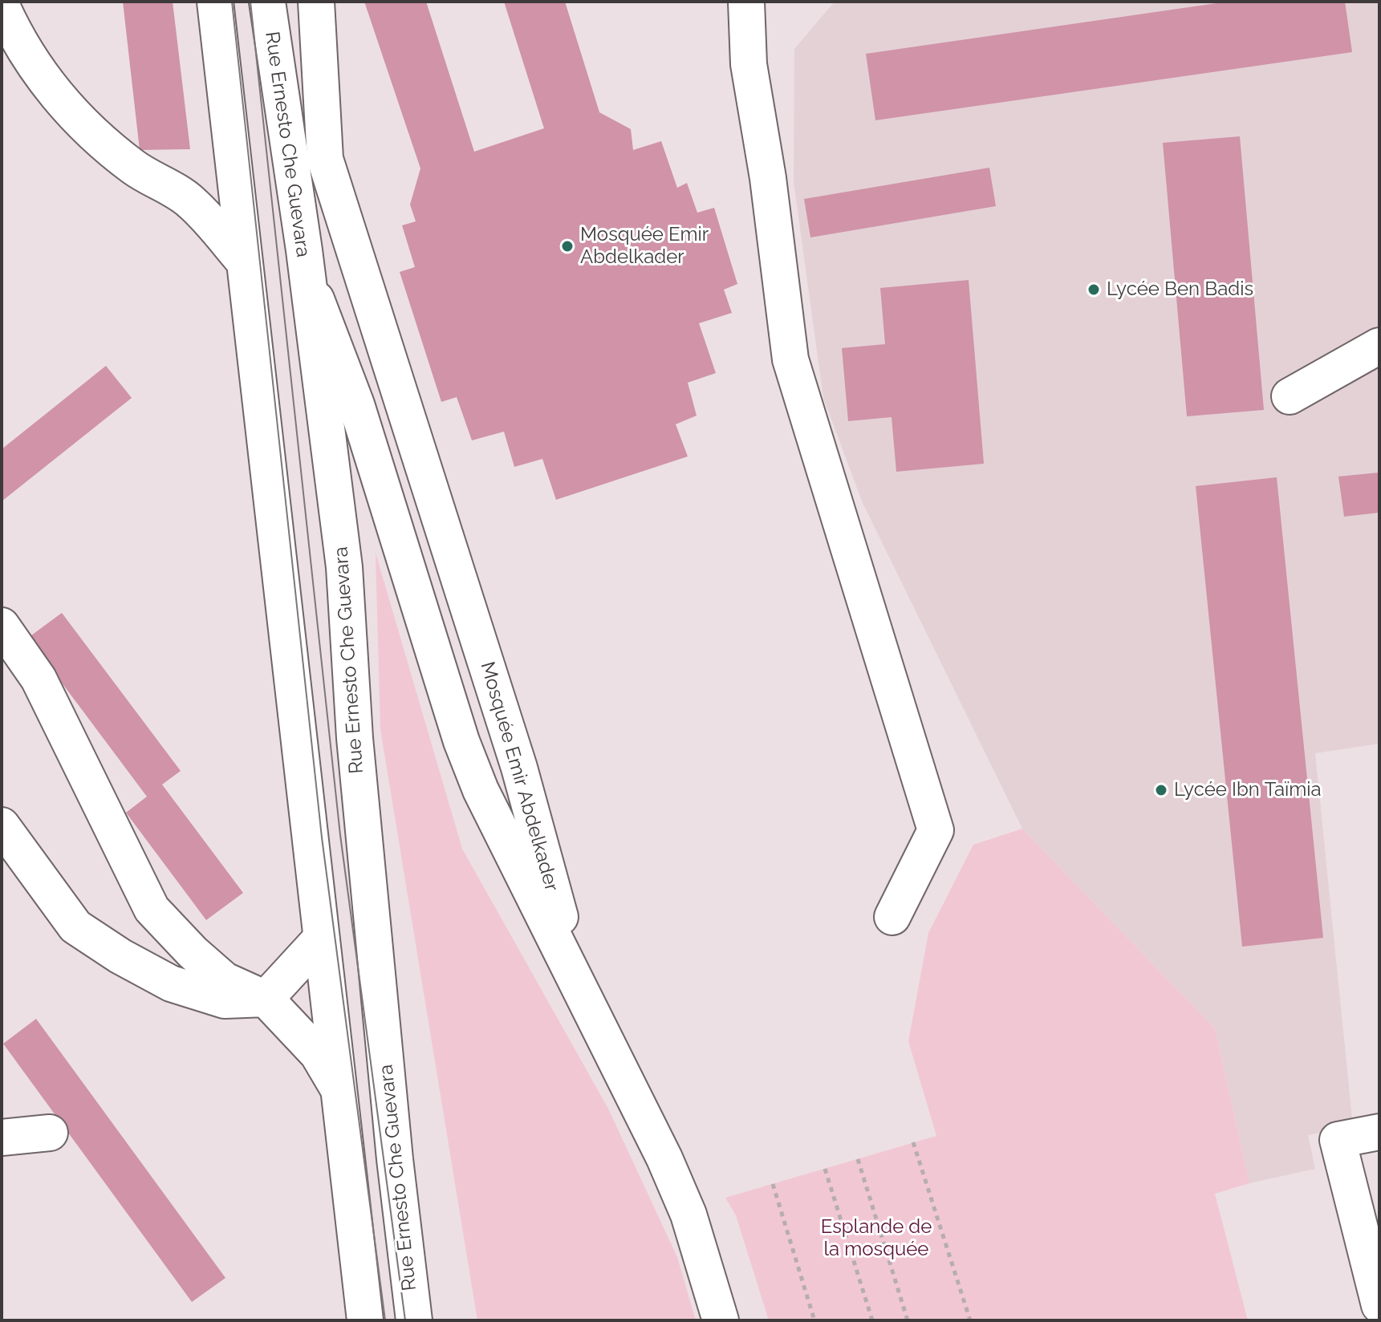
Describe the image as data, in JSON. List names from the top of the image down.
{
  "streets": {
    "street": ["Rue Ernesto Che Guevara", "Mosquée Emir Abdelkader"]
  },
  "parks": ["Esplande de la mosquée"],
  "places": ["Mosquée Emir Abdelkader", "Lycée Ben Badis", "Lycée Ibn Taïmia"]
}
